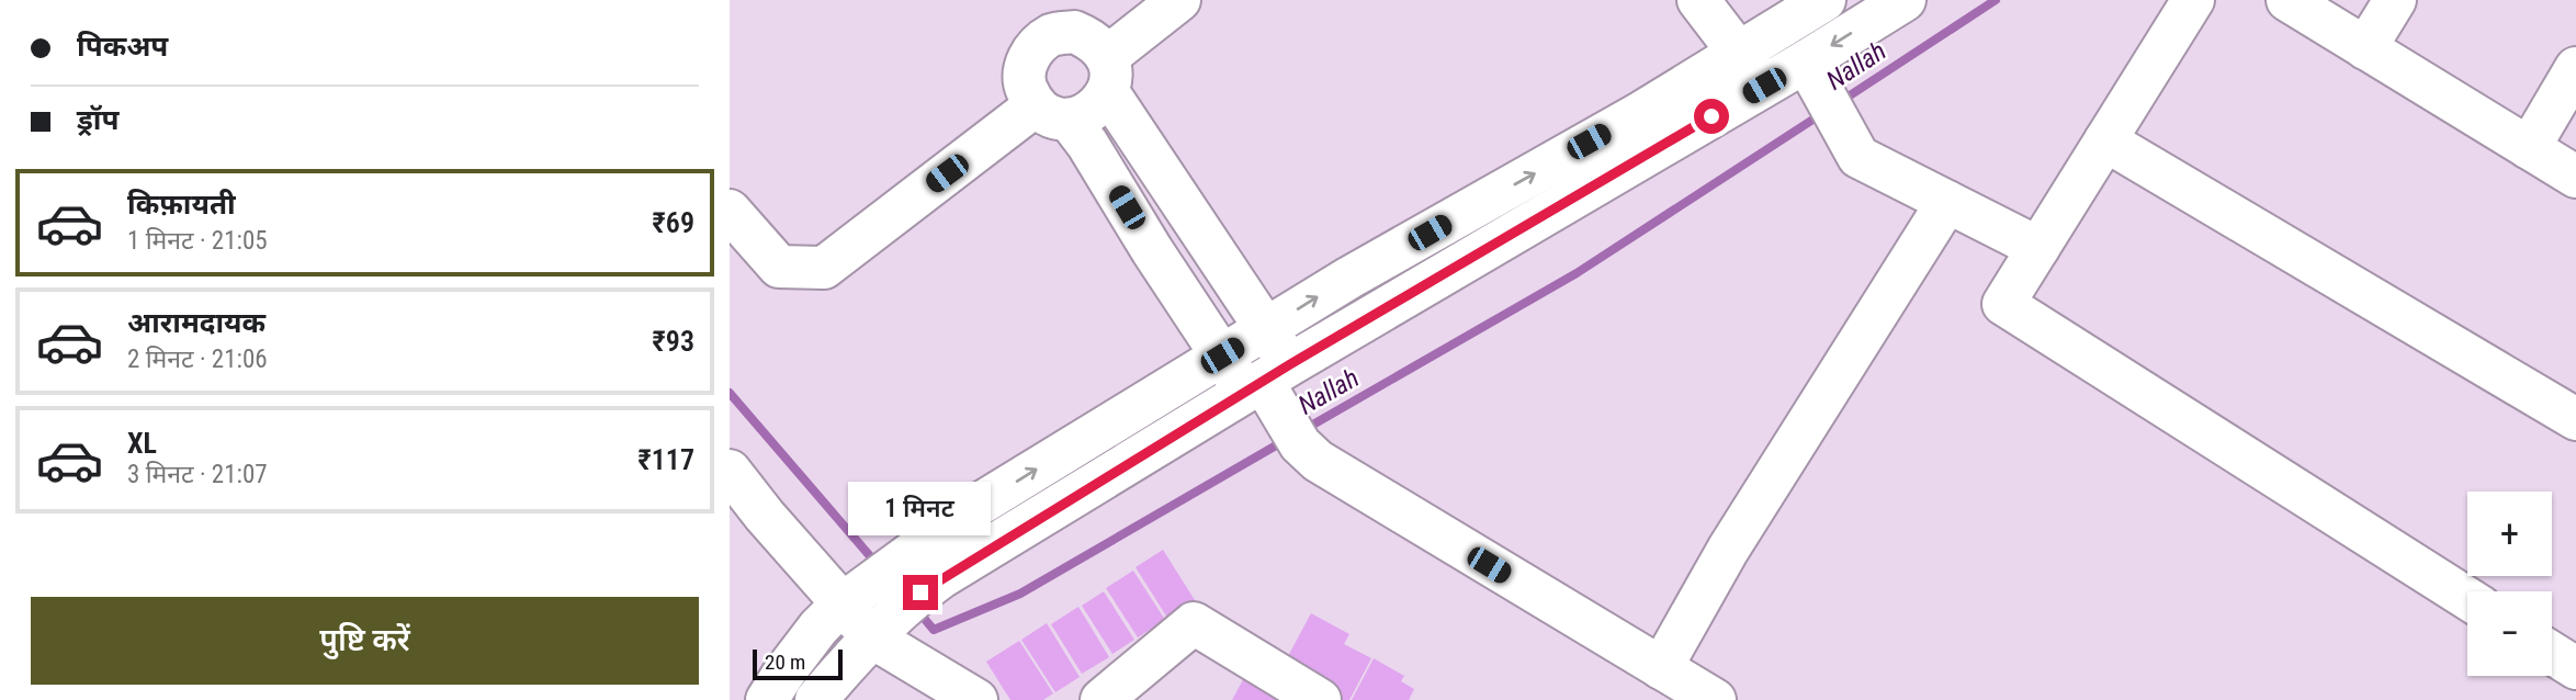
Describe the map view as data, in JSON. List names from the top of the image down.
{
  "water": ["Nallah"],
  "scale_bar": "20 m",
  "page": {
    "banner": ["पिकअप", "ड्रॉप"],
    "list": [
      {
        "name": "किफ़ायती",
        "note": "1 मिनट · 21:05",
        "value": "₹69"
      },
      {
        "name": "आरामदायक",
        "note": "2 मिनट · 21:06",
        "value": "₹93"
      },
      {
        "name": "XL",
        "note": "3 मिनट · 21:07",
        "value": "₹117"
      }
    ],
    "bubble": "1 मिनट",
    "map_buttons": ["+", "−"],
    "buttons": "पुष्टि करें",
    "scale": "20 m"
  }
}
